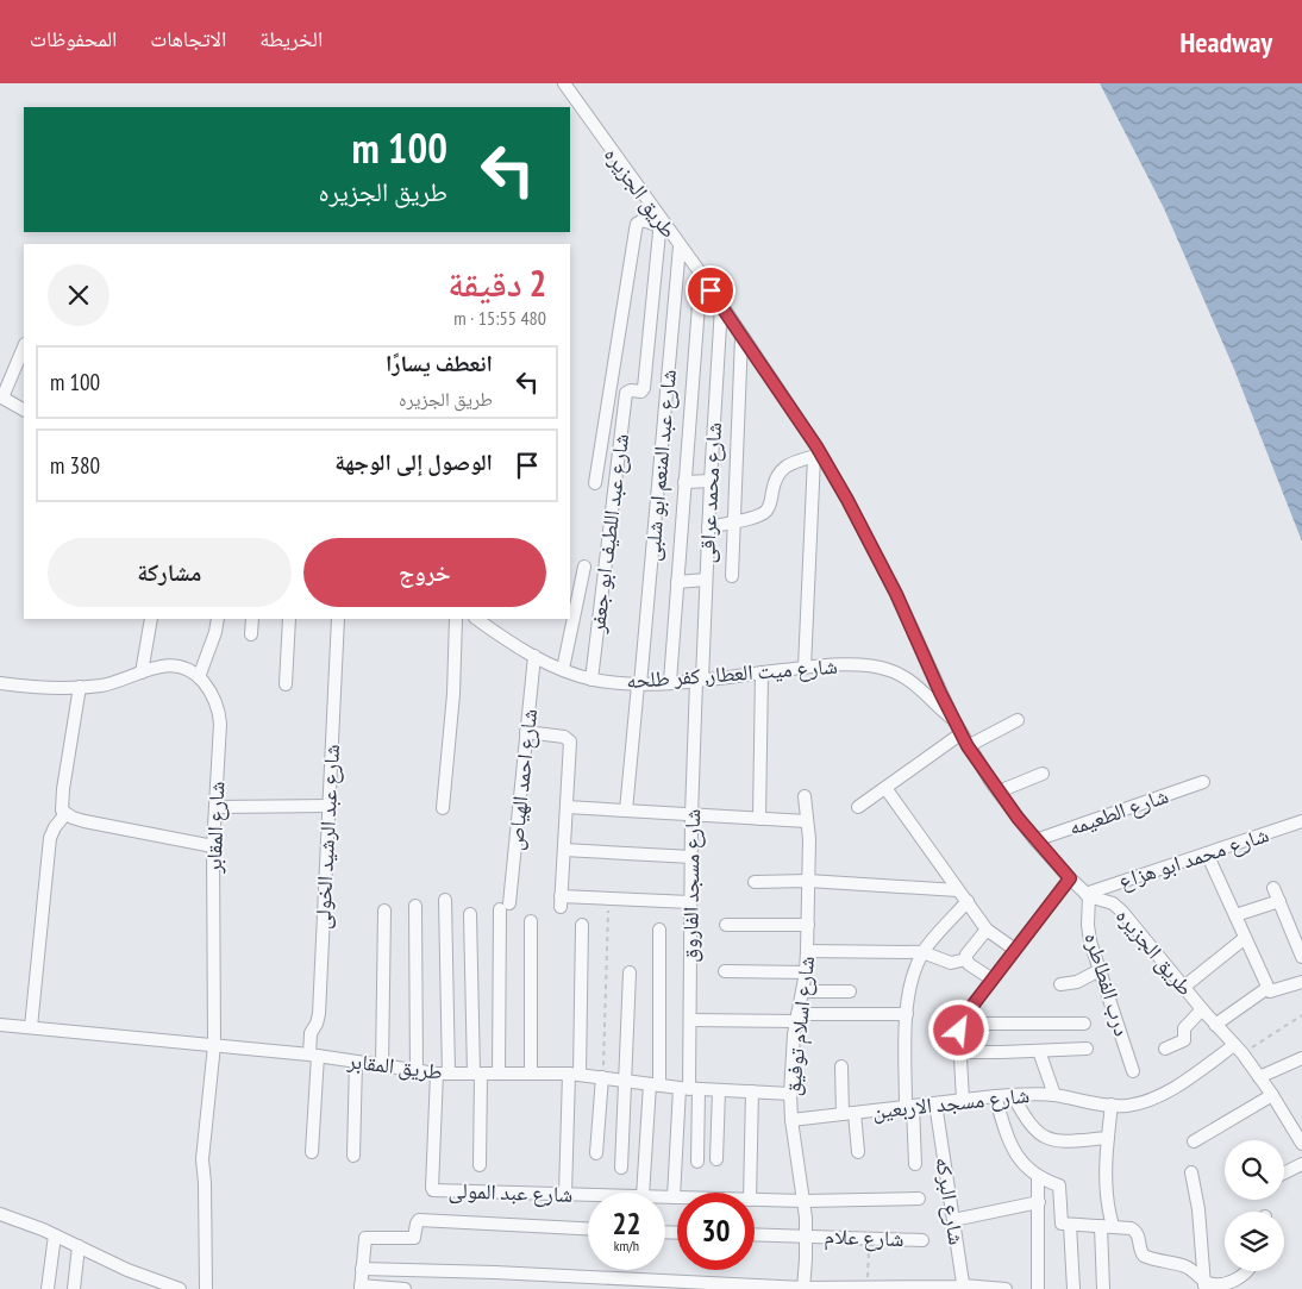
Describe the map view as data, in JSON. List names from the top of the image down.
{
  "streets": {
    "street": [
      "طريق الجزيره",
      "شارع عبد المنعم ابو شلبى",
      "شارع محمد عراقى",
      "شارع عبد اللطيف ابو جعفر",
      "شارع ميت العطار, كفر طلحه",
      "شارع احمد الهياص",
      "شارع الطعيمه",
      "شارع المقابر",
      "شارع عبد الرشيد الخولى",
      "شارع محمد ابو هزاع",
      "شارع مسجد الفاروق",
      "درب الفطاطره",
      "شارع اسلام توفيق",
      "طريق المقابر",
      "شارع مسجد الاربعين",
      "شارع عبد المولى",
      "شارع البركه",
      "شارع علام"
    ]
  },
  "crossings": [
    ["طريق الجزيره", "شارع عبد المنعم ابو شلبى"],
    ["طريق الجزيره", "شارع محمد عراقى"],
    ["طريق الجزيره", "شارع عبد اللطيف ابو جعفر"],
    ["طريق الجزيره", "شارع ميت العطار, كفر طلحه"],
    ["طريق الجزيره", "شارع الطعيمه"],
    ["طريق الجزيره", "شارع محمد ابو هزاع"],
    ["طريق الجزيره", "درب الفطاطره"],
    ["طريق الجزيره", "شارع مسجد الاربعين"],
    ["شارع عبد المنعم ابو شلبى", "شارع ميت العطار, كفر طلحه"],
    ["شارع محمد عراقى", "شارع ميت العطار, كفر طلحه"],
    ["شارع محمد عراقى", "شارع مسجد الفاروق"],
    ["شارع عبد اللطيف ابو جعفر", "شارع ميت العطار, كفر طلحه"],
    ["شارع ميت العطار, كفر طلحه", "شارع احمد الهياص"],
    ["شارع ميت العطار, كفر طلحه", "شارع مسجد الفاروق"],
    ["شارع احمد الهياص", "طريق المقابر"],
    ["شارع المقابر", "طريق المقابر"],
    ["شارع عبد الرشيد الخولى", "طريق المقابر"],
    ["شارع محمد ابو هزاع", "درب الفطاطره"],
    ["شارع مسجد الفاروق", "طريق المقابر"],
    ["شارع اسلام توفيق", "طريق المقابر"],
    ["شارع اسلام توفيق", "شارع مسجد الاربعين"],
    ["شارع اسلام توفيق", "شارع عبد المولى"],
    ["شارع اسلام توفيق", "شارع علام"],
    ["طريق المقابر", "شارع عبد المولى"],
    ["شارع مسجد الاربعين", "شارع البركه"]
  ],
  "page": {
    "header": "Headway",
    "nav": ["الخريطة", "الاتجاهات", "المحفوظات"],
    "turn": ["100 m", "طريق الجزيره"],
    "heading": ["2 دقيقة", "480 m · 15:55"],
    "list": [
      {
        "name": "انعطف يسارًا",
        "note": "طريق الجزيره",
        "value": "100 m"
      },
      {
        "name": "الوصول إلى الوجهة",
        "value": "380 m"
      }
    ],
    "buttons": ["خروج", "مشاركة"],
    "speed": "22 km/h",
    "limit": "30"
  }
}
